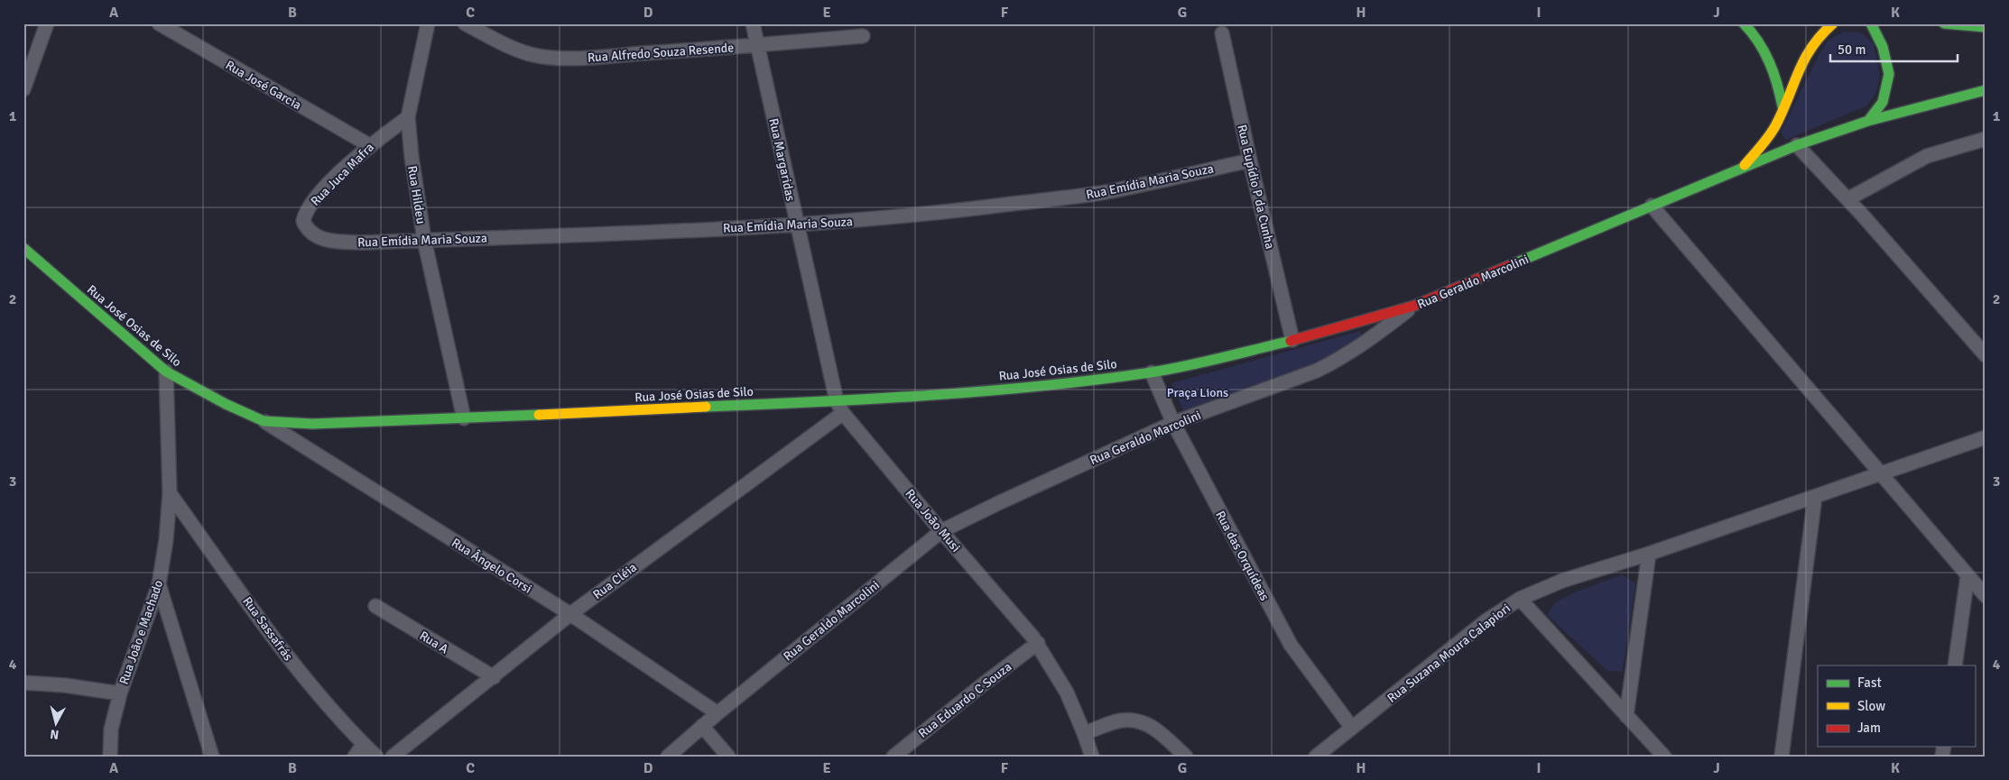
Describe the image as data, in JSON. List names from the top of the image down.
{
  "streets": {
    "main road": ["Rua Geraldo Marcolini", "Rua José Osias de Silo"],
    "street": [
      "Rua Alfredo Souza Resende",
      "Rua José Garcia",
      "Rua Margaridas",
      "Rua Juca Mafra",
      "Rua Emídia Maria Souza",
      "Rua Eupídio P da Cunha",
      "Rua Hildeu",
      "Rua João Musi",
      "Rua das Orquídeas",
      "Rua Ângelo Corsi",
      "Rua Cléia",
      "Rua Sassafrás",
      "Rua João e Machado",
      "Rua A",
      "Rua Suzana Moura Calapiori",
      "Rua Eduardo C Souza"
    ]
  },
  "crossings": [
    ["Rua Alfredo Souza Resende", "Rua Margaridas"],
    ["Rua José Garcia", "Rua Juca Mafra"],
    ["Rua Margaridas", "Rua Emídia Maria Souza"],
    ["Rua Margaridas", "Rua José Osias de Silo"],
    ["Rua Margaridas", "Rua João Musi"],
    ["Rua Margaridas", "Rua Cléia"],
    ["Rua Juca Mafra", "Rua Emídia Maria Souza"],
    ["Rua Juca Mafra", "Rua Hildeu"],
    ["Rua Emídia Maria Souza", "Rua Eupídio P da Cunha"],
    ["Rua Emídia Maria Souza", "Rua Hildeu"],
    ["Rua Eupídio P da Cunha", "Rua José Osias de Silo"],
    ["Rua Hildeu", "Rua José Osias de Silo"],
    ["Rua Geraldo Marcolini", "Rua José Osias de Silo"],
    ["Rua Geraldo Marcolini", "Rua João Musi"],
    ["Rua Geraldo Marcolini", "Rua das Orquídeas"],
    ["Rua Geraldo Marcolini", "Rua Ângelo Corsi"],
    ["Rua José Osias de Silo", "Rua João Musi"],
    ["Rua José Osias de Silo", "Rua das Orquídeas"],
    ["Rua José Osias de Silo", "Rua Ângelo Corsi"],
    ["Rua José Osias de Silo", "Rua Cléia"],
    ["Rua José Osias de Silo", "Rua João e Machado"],
    ["Rua João Musi", "Rua Cléia"],
    ["Rua João Musi", "Rua Eduardo C Souza"],
    ["Rua das Orquídeas", "Rua Suzana Moura Calapiori"],
    ["Rua Ângelo Corsi", "Rua Cléia"],
    ["Rua Cléia", "Rua A"],
    ["Rua Sassafrás", "Rua João e Machado"]
  ],
  "parks": ["Praça Lions"],
  "legend": ["Fast", "Slow", "Jam"],
  "scale_bar": "50 m",
  "north": "bottom",
  "grid": {
    "columns": [
      "A",
      "B",
      "C",
      "D",
      "E",
      "F",
      "G",
      "H",
      "I",
      "J",
      "K"
    ],
    "rows": [
      "1",
      "2",
      "3",
      "4"
    ]
  }
}
